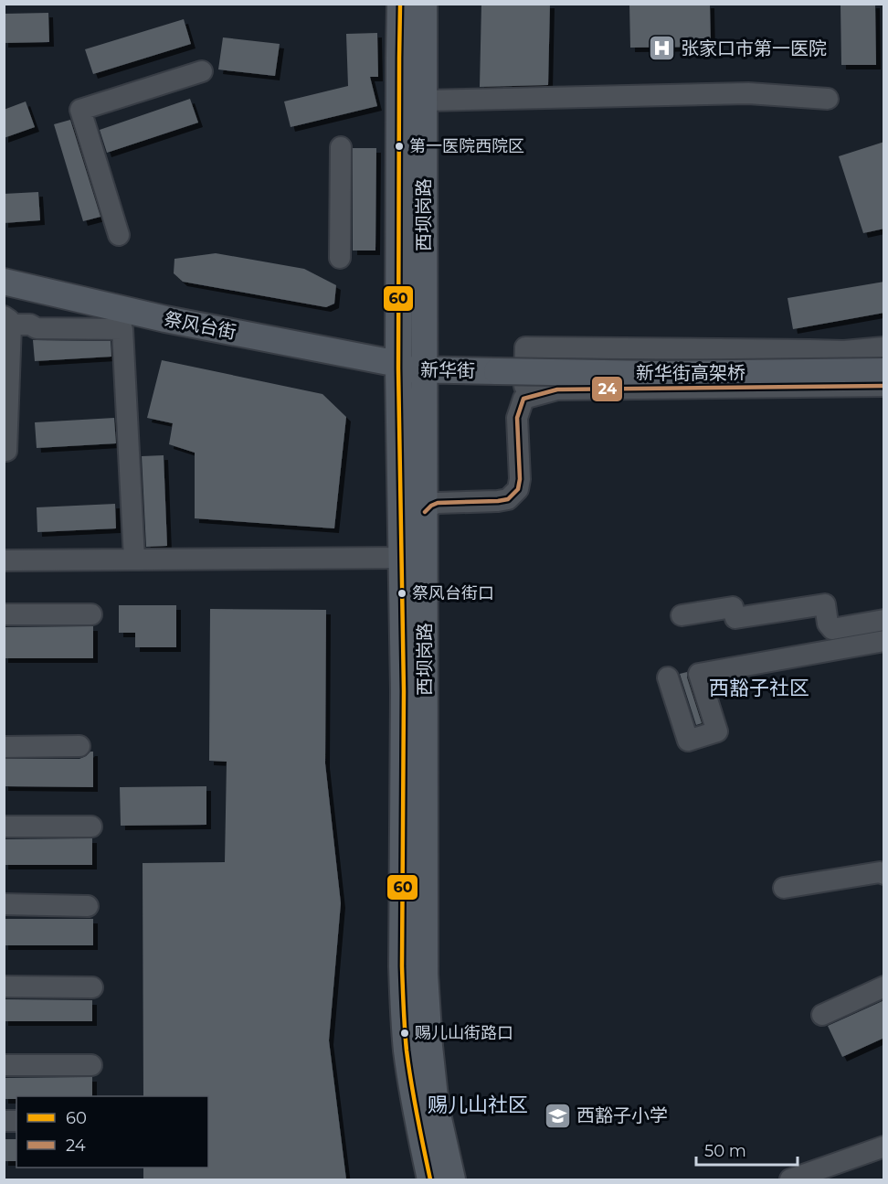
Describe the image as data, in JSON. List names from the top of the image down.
{
  "streets": {
    "main road": [
      "西坝岗路",
      "祭风台街",
      "新华街",
      "新华街高架桥"
    ]
  },
  "crossings": [
    ["西坝岗路", "祭风台街"],
    ["西坝岗路", "新华街"],
    ["祭风台街", "新华街"],
    ["新华街", "新华街高架桥"]
  ],
  "districts": ["西豁子社区", "赐儿山社区"],
  "places": {
    "hospital": ["张家口市第一医院"],
    "other": ["第一医院西院区", "祭风台街口", "赐儿山街路口"],
    "school or university": ["西豁子小学"]
  },
  "lines": ["transit line 60", "transit line 24"],
  "legend": ["60", "24"],
  "scale_bar": "50 m"
}
